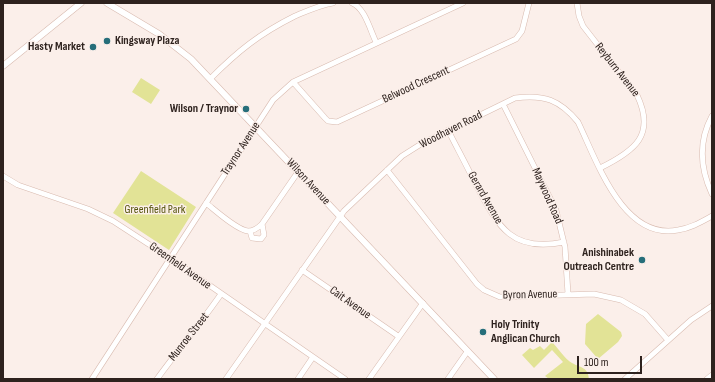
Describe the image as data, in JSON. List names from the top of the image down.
{
  "streets": {
    "street": [
      "Reyburn Avenue",
      "Belwood Crescent",
      "Woodhaven Road",
      "Traynor Avenue",
      "Wilson Avenue",
      "Maywood Road",
      "Gerard Avenue",
      "Greenfield Avenue",
      "Byron Avenue",
      "Cait Avenue",
      "Munroe Street"
    ]
  },
  "crossings": [
    ["Reyburn Avenue", "Woodhaven Road"],
    ["Belwood Crescent", "Traynor Avenue"],
    ["Woodhaven Road", "Wilson Avenue"],
    ["Woodhaven Road", "Maywood Road"],
    ["Woodhaven Road", "Gerard Avenue"],
    ["Woodhaven Road", "Greenfield Avenue"],
    ["Woodhaven Road", "Byron Avenue"],
    ["Woodhaven Road", "Cait Avenue"],
    ["Traynor Avenue", "Wilson Avenue"],
    ["Traynor Avenue", "Greenfield Avenue"],
    ["Maywood Road", "Gerard Avenue"],
    ["Maywood Road", "Byron Avenue"],
    ["Greenfield Avenue", "Munroe Street"]
  ],
  "parks": ["Greenfield Park"],
  "places": [
    "Kingsway Plaza",
    "Hasty Market",
    "Wilson / Traynor",
    "Anishinabek Outreach Centre",
    "Holy Trinity Anglican Church"
  ],
  "scale_bar": "100 m"
}
